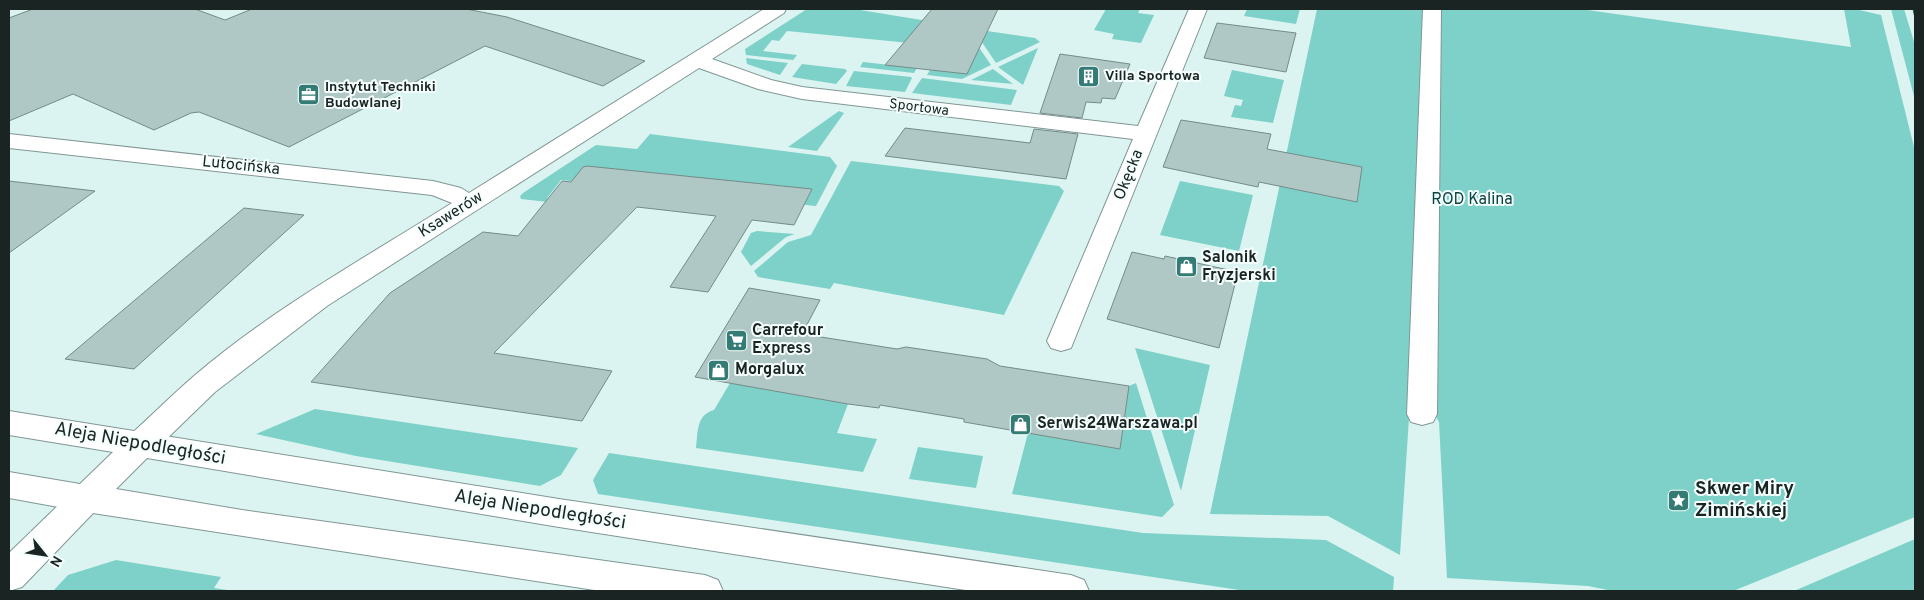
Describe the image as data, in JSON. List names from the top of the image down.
{
  "streets": {
    "street": [
      "Sportowa",
      "Lutocińska",
      "Okęcka",
      "Ksawerów",
      "Aleja Niepodległości"
    ]
  },
  "crossings": [
    ["Sportowa", "Okęcka"],
    ["Sportowa", "Ksawerów"],
    ["Lutocińska", "Ksawerów"],
    ["Ksawerów", "Aleja Niepodległości"]
  ],
  "parks": ["ROD Kalina"],
  "places": {
    "building": ["Villa Sportowa"],
    "office": ["Instytut Techniki Budowlanej"],
    "shop": ["Salonik Fryzjerski", "Morgalux", "Serwis24Warszawa.pl"],
    "supermarket": ["Carrefour Express"],
    "place": ["Skwer Miry Zimińskiej"]
  },
  "north": "bottom right"
}
